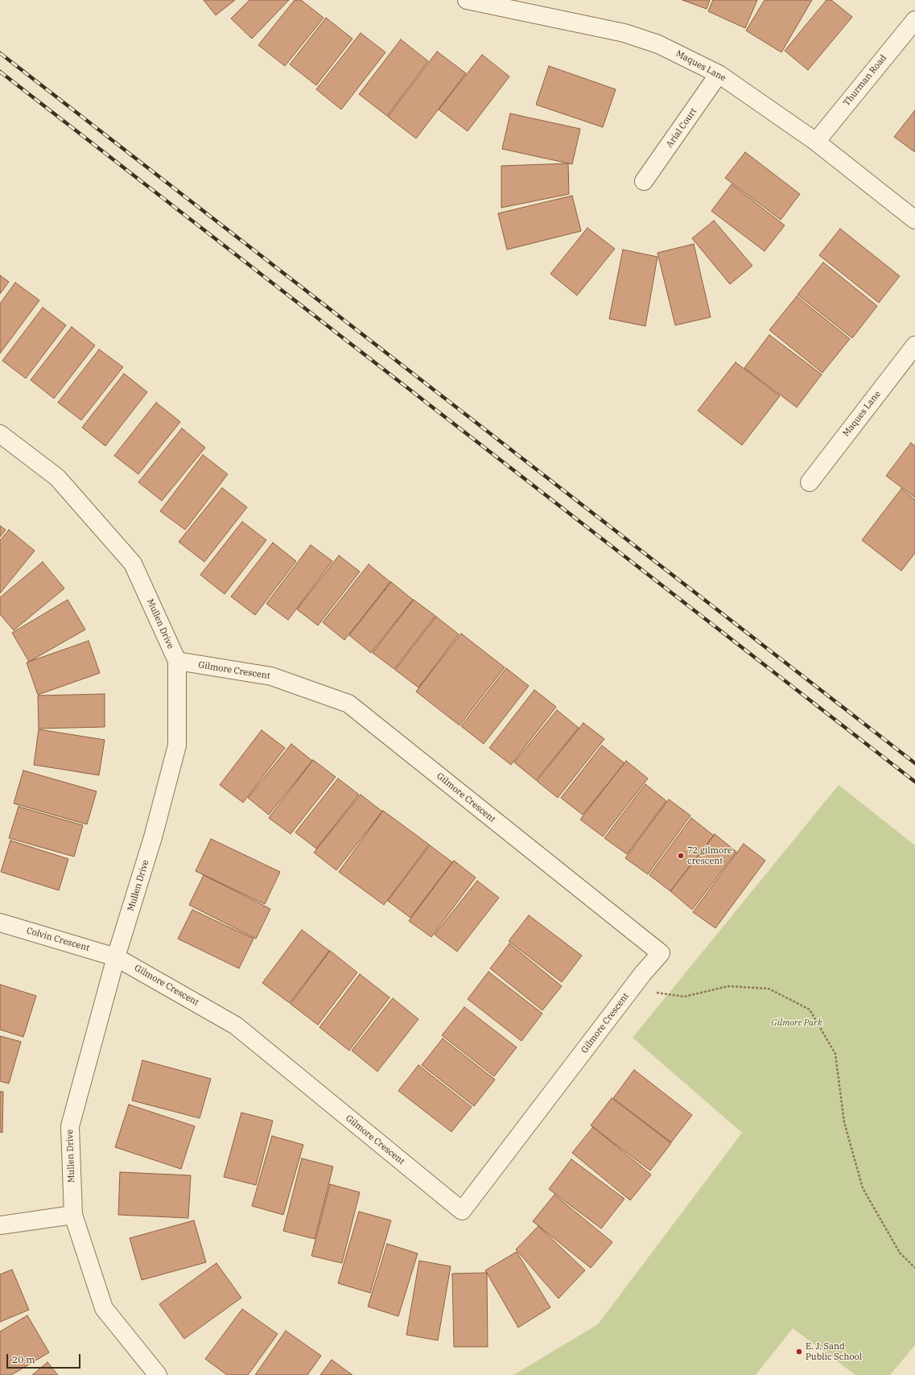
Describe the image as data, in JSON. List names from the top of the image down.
{
  "streets": {
    "street": [
      "Maques Lane",
      "Thurman Road",
      "Arial Court",
      "Mullen Drive",
      "Gilmore Crescent",
      "Colvin Crescent"
    ]
  },
  "crossings": [
    ["Maques Lane", "Thurman Road"],
    ["Maques Lane", "Arial Court"],
    ["Mullen Drive", "Gilmore Crescent"],
    ["Mullen Drive", "Colvin Crescent"],
    ["Gilmore Crescent", "Colvin Crescent"]
  ],
  "parks": ["Gilmore Park"],
  "places": ["72 gilmore crescent", "E. J. Sand Public School"],
  "scale_bar": "20 m"
}
